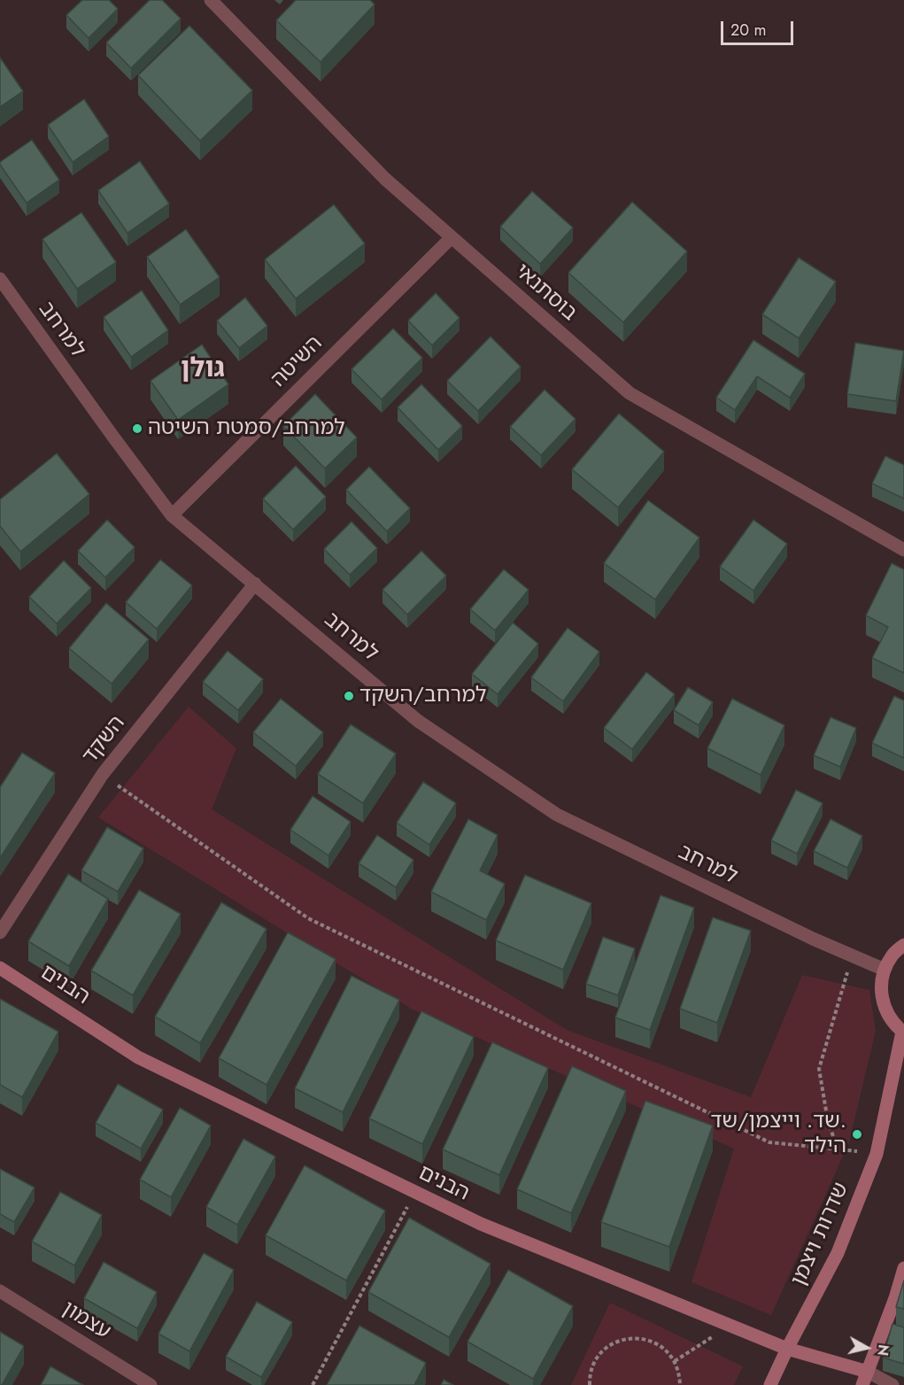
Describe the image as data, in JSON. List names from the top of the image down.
{
  "streets": {
    "street": [
      "בוסתנאי",
      "למרחב",
      "השיטה",
      "השקד",
      "הבנים",
      "שדרות ויצמן",
      "עצמון"
    ]
  },
  "crossings": [
    ["בוסתנאי", "השיטה"],
    ["למרחב", "השיטה"],
    ["למרחב", "השקד"],
    ["הבנים", "שדרות ויצמן"]
  ],
  "districts": ["גולן"],
  "places": ["למרחב/סמטת השיטה", "למרחב/השקד", "שד. וייצמן/שד. הילד"],
  "scale_bar": "20 m",
  "north": "right"
}
